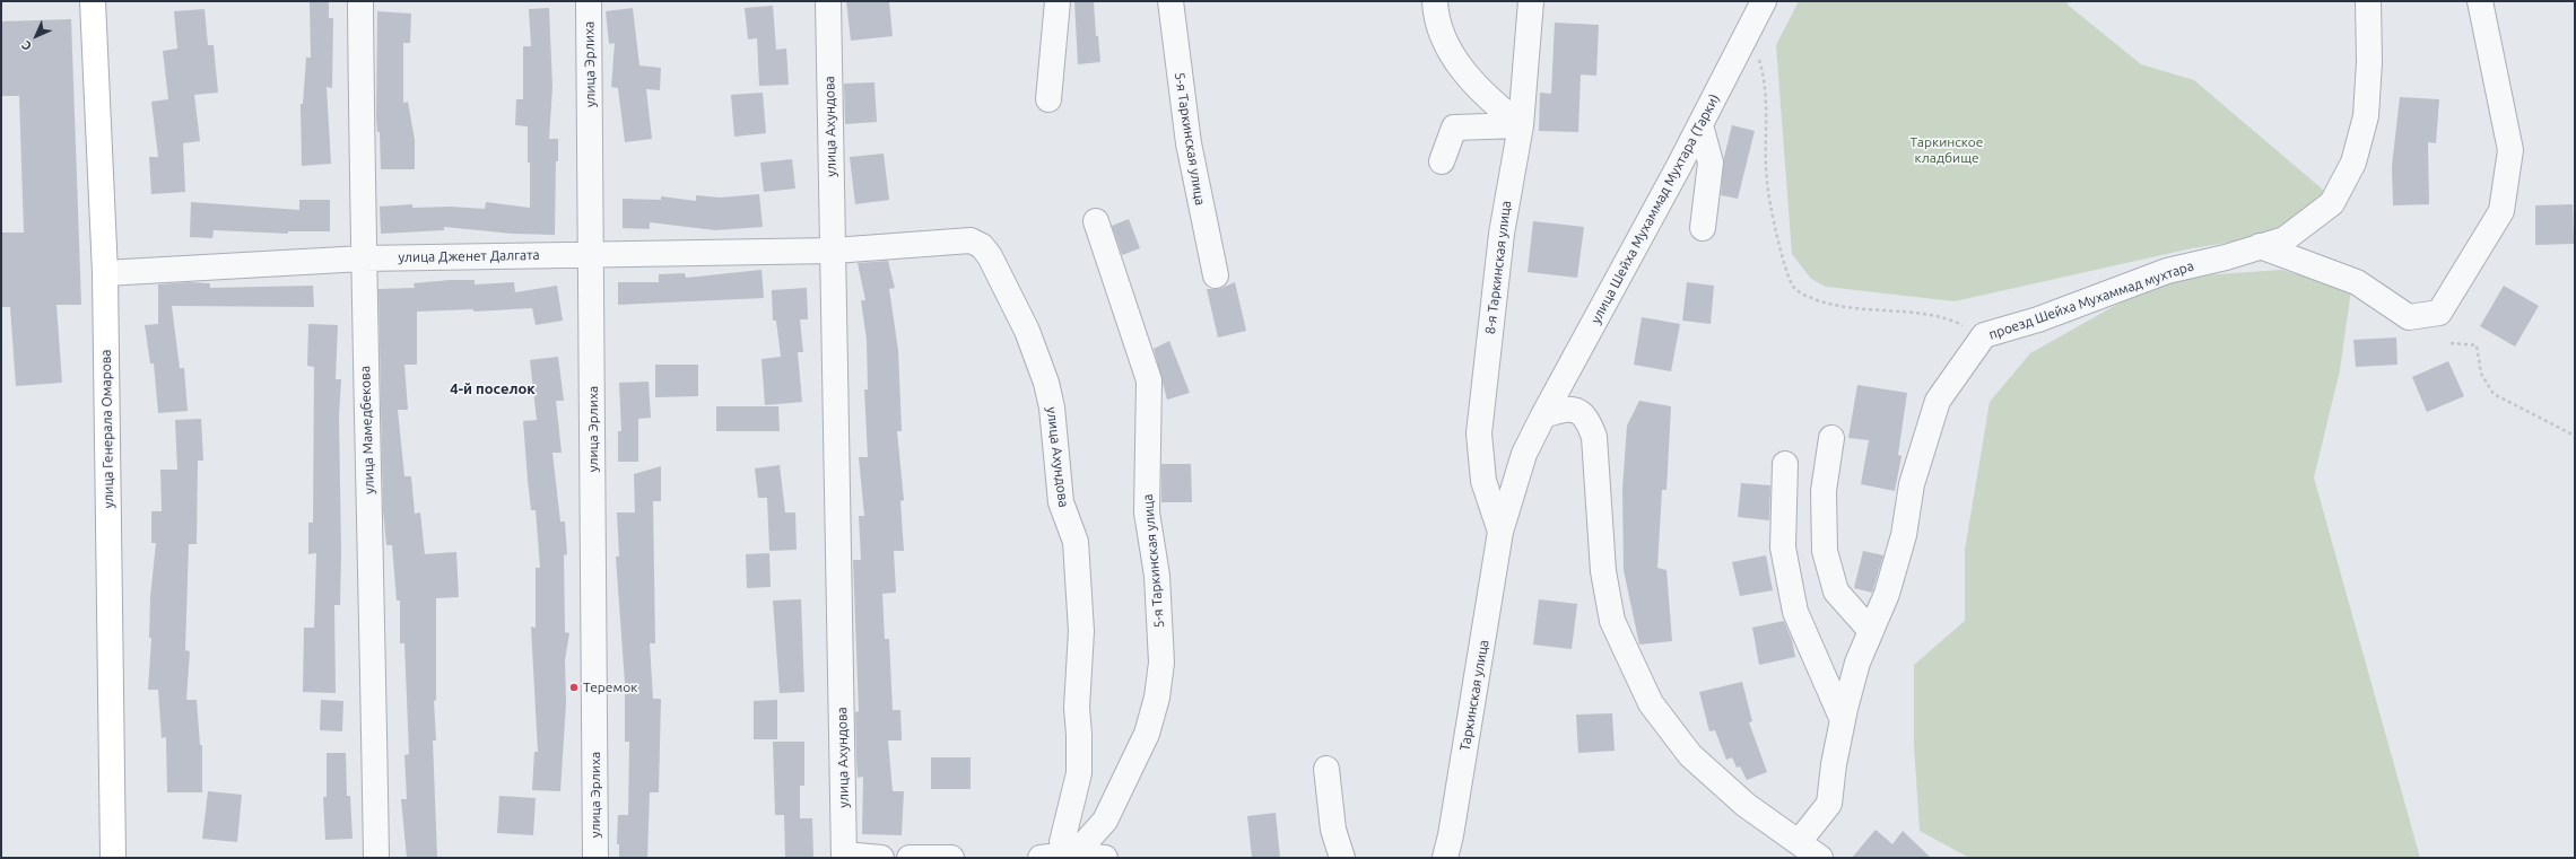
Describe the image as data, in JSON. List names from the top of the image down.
{
  "streets": {
    "main road": ["улица Генерала Омарова"],
    "street": [
      "улица Эрлиха",
      "улица Ахундова",
      "5-я Таркинская улица",
      "улица Шейха Мухаммад Мухтара (Тарки)",
      "улица Дженет Далгата",
      "8-я Таркинская улица",
      "проезд Шейха Мухаммад мухтара",
      "улица Мамедбекова",
      "Таркинская улица"
    ]
  },
  "crossings": [
    ["улица Эрлиха", "улица Дженет Далгата"],
    ["улица Ахундова", "5-я Таркинская улица"],
    ["улица Ахундова", "улица Дженет Далгата"],
    ["улица Шейха Мухаммад Мухтара (Тарки)", "8-я Таркинская улица"],
    ["улица Шейха Мухаммад Мухтара (Тарки)", "Таркинская улица"],
    ["улица Дженет Далгата", "улица Генерала Омарова"],
    ["улица Дженет Далгата", "улица Мамедбекова"],
    ["8-я Таркинская улица", "Таркинская улица"]
  ],
  "districts": ["4-й поселок"],
  "parks": ["Таркинское кладбище"],
  "places": ["Теремок"],
  "north": "bottom left"
}
